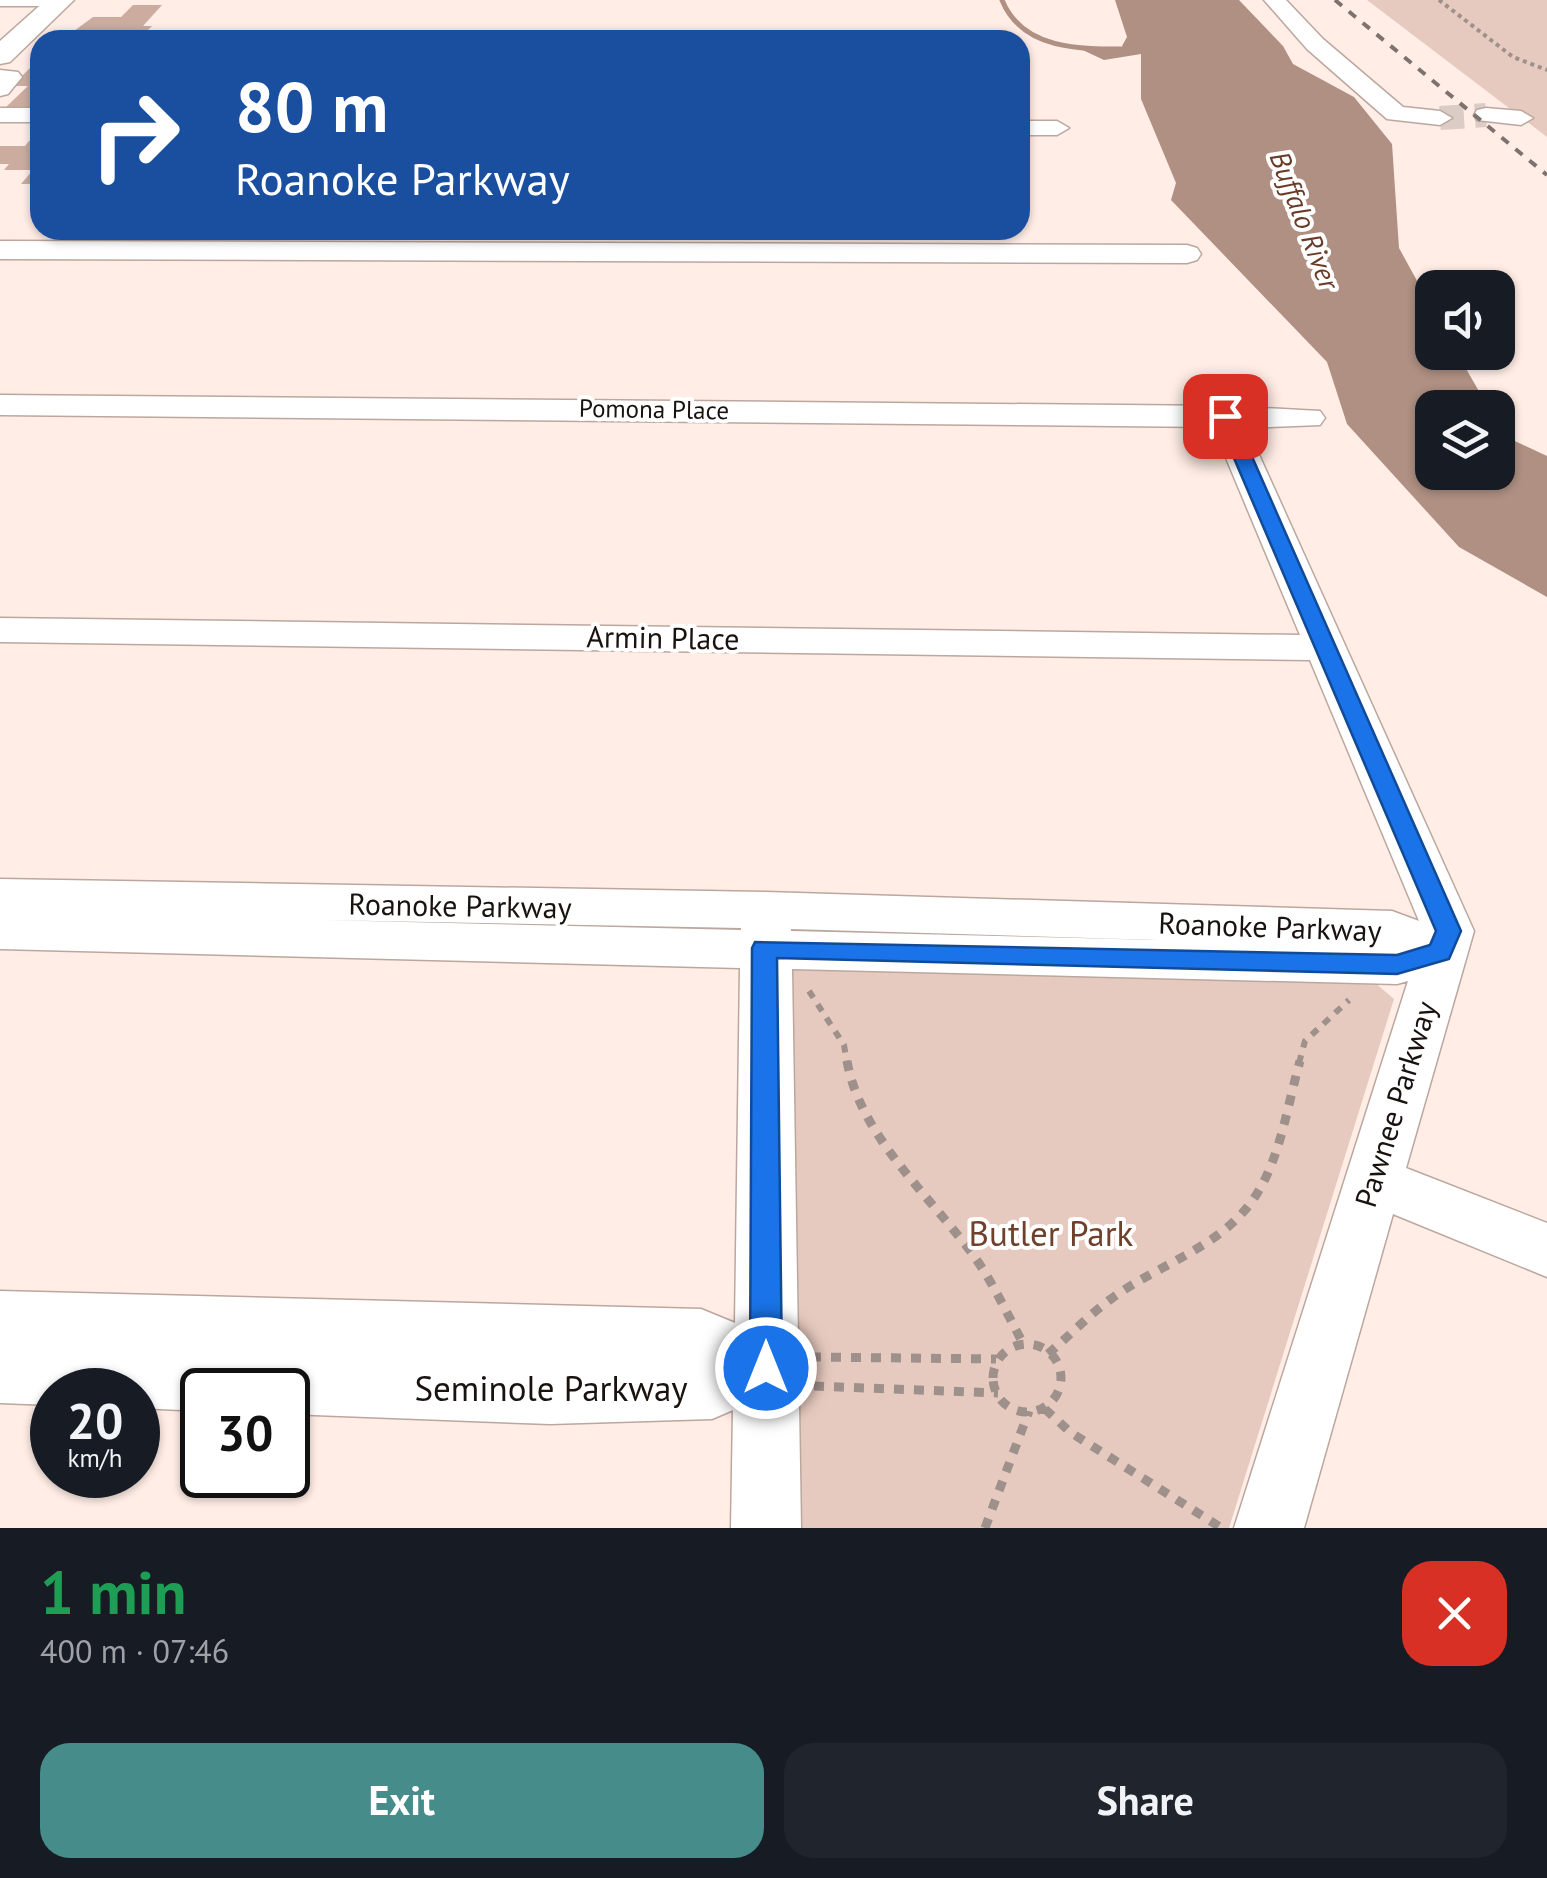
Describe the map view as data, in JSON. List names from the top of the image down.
{
  "streets": {
    "street": [
      "Pomona Place",
      "Armin Place",
      "Roanoke Parkway",
      "Pawnee Parkway",
      "Seminole Parkway"
    ]
  },
  "crossings": [
    ["Pomona Place", "Pawnee Parkway"],
    ["Armin Place", "Pawnee Parkway"],
    ["Roanoke Parkway", "Pawnee Parkway"]
  ],
  "water": ["Buffalo River"],
  "parks": ["Butler Park"],
  "page": {
    "turn": ["80 m", "Roanoke Parkway"],
    "speed": "20 km/h",
    "limit": "30",
    "heading": ["1 min", "400 m · 07:46"],
    "buttons": ["Exit", "Share"]
  }
}
